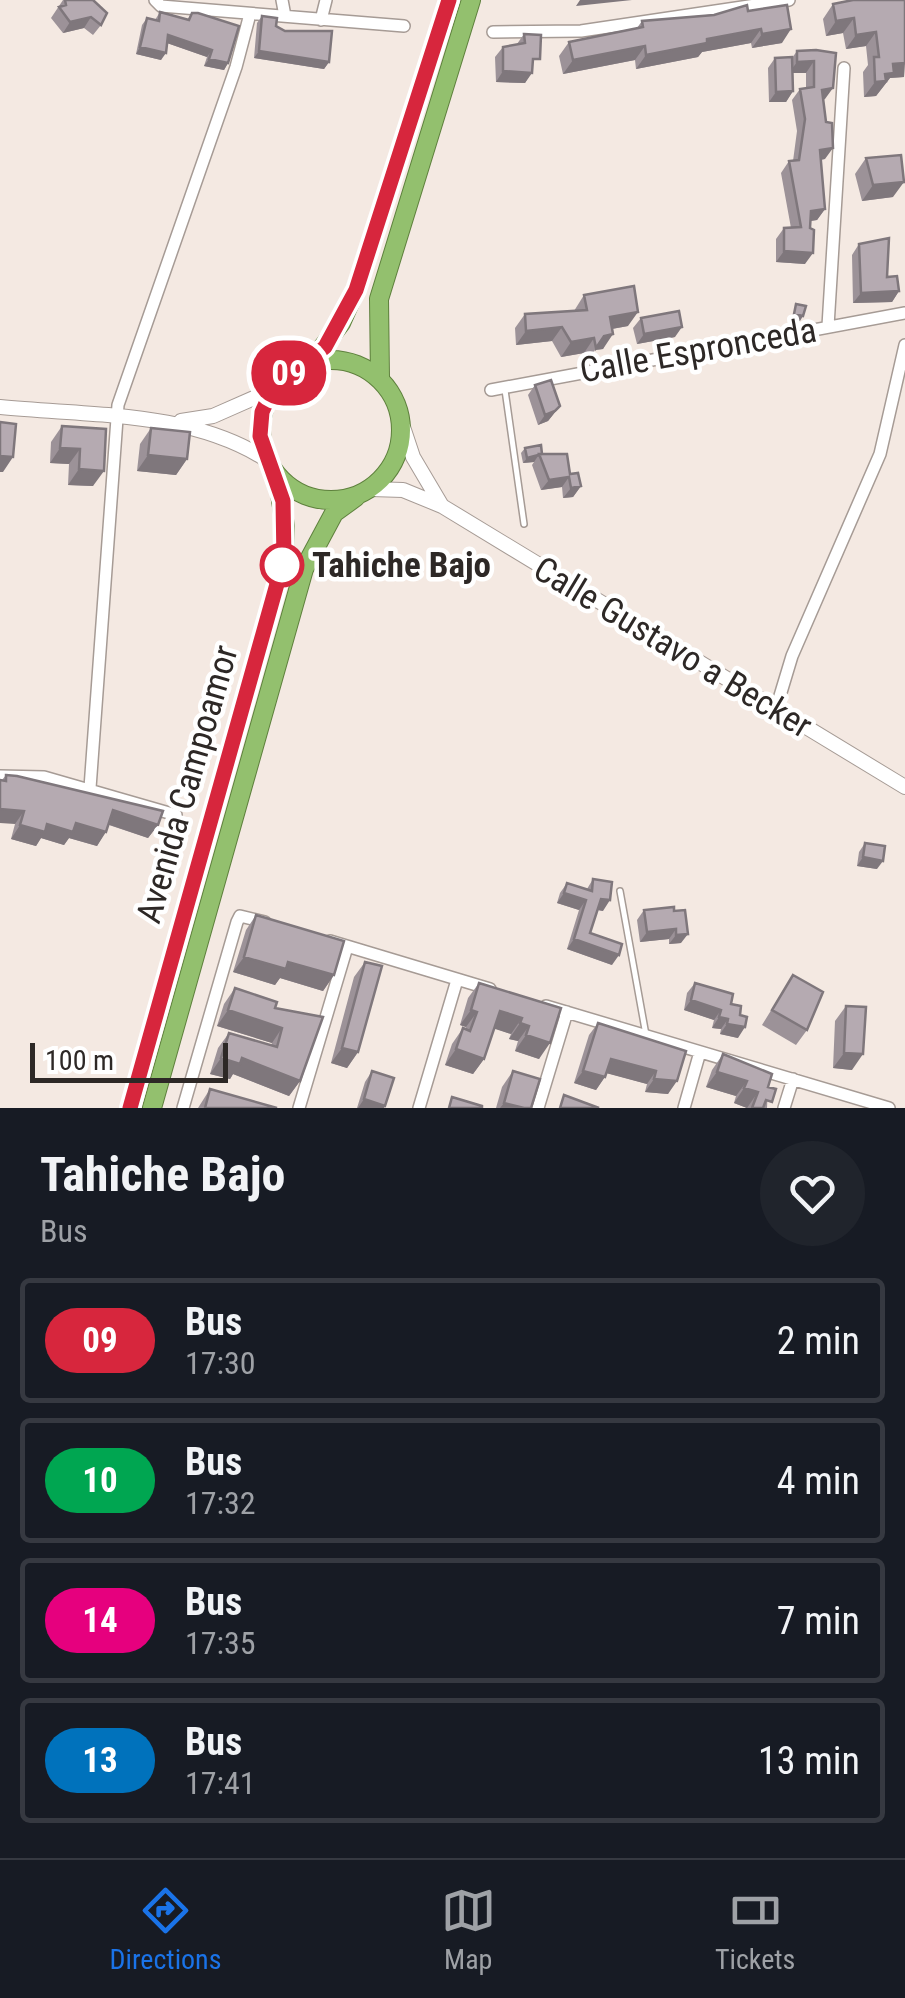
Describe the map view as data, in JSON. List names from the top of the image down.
{
  "streets": {
    "highway": ["Avenida Campoamor"],
    "street": ["Calle Espronceda", "Calle Gustavo a Becker"]
  },
  "crossings": [
    ["Calle Gustavo a Becker", "Avenida Campoamor"]
  ],
  "places": ["Tahiche Bajo"],
  "lines": ["bus line 09"],
  "scale_bar": "100 m",
  "page": {
    "on_map": "09",
    "scale": "100 m",
    "heading": ["Tahiche Bajo", "Bus"],
    "list": [
      {
        "mark": "09",
        "name": "Bus",
        "note": "17:30",
        "value": "2 min"
      },
      {
        "mark": "10",
        "name": "Bus",
        "note": "17:32",
        "value": "4 min"
      },
      {
        "mark": "14",
        "name": "Bus",
        "note": "17:35",
        "value": "7 min"
      },
      {
        "mark": "13",
        "name": "Bus",
        "note": "17:41",
        "value": "13 min"
      }
    ],
    "tabs": ["Directions", "Map", "Tickets"]
  }
}
